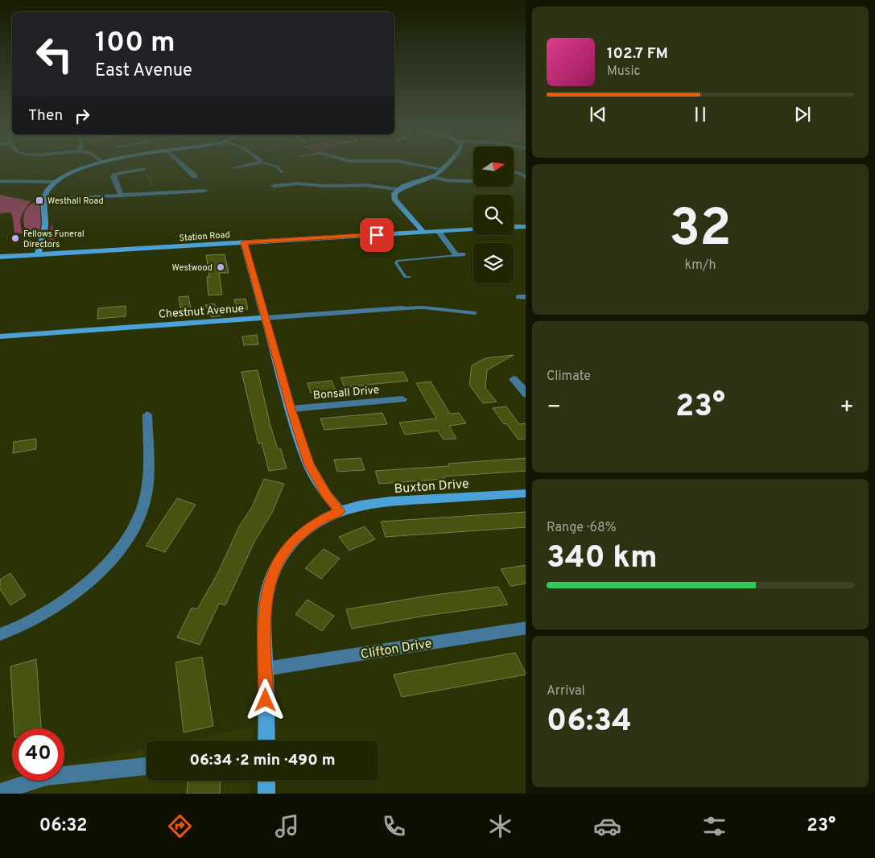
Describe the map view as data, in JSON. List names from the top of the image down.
{
  "streets": {
    "street": [
      "Station Road",
      "Chestnut Avenue",
      "Bonsall Drive",
      "Buxton Drive",
      "Clifton Drive"
    ]
  },
  "crossings": [
    ["Buxton Drive", "Clifton Drive"]
  ],
  "places": {
    "transit": ["Westhall Road"],
    "other": ["Fellows Funeral Directors", "Westwood"]
  },
  "north": "right",
  "page": {
    "turn": ["100 m", "East Avenue"],
    "song": ["102.7 FM", "Music"],
    "then": "Then",
    "tile": [
      ["32", "km/h"],
      "Climate",
      ["Range · 68%", "340 km"],
      ["Arrival", "06:34"]
    ],
    "heat": ["−", "23°", "+"],
    "limit": "40",
    "trip": "06:34 · 2 min · 490 m",
    "tabs": ["06:32", "23°"]
  }
}
